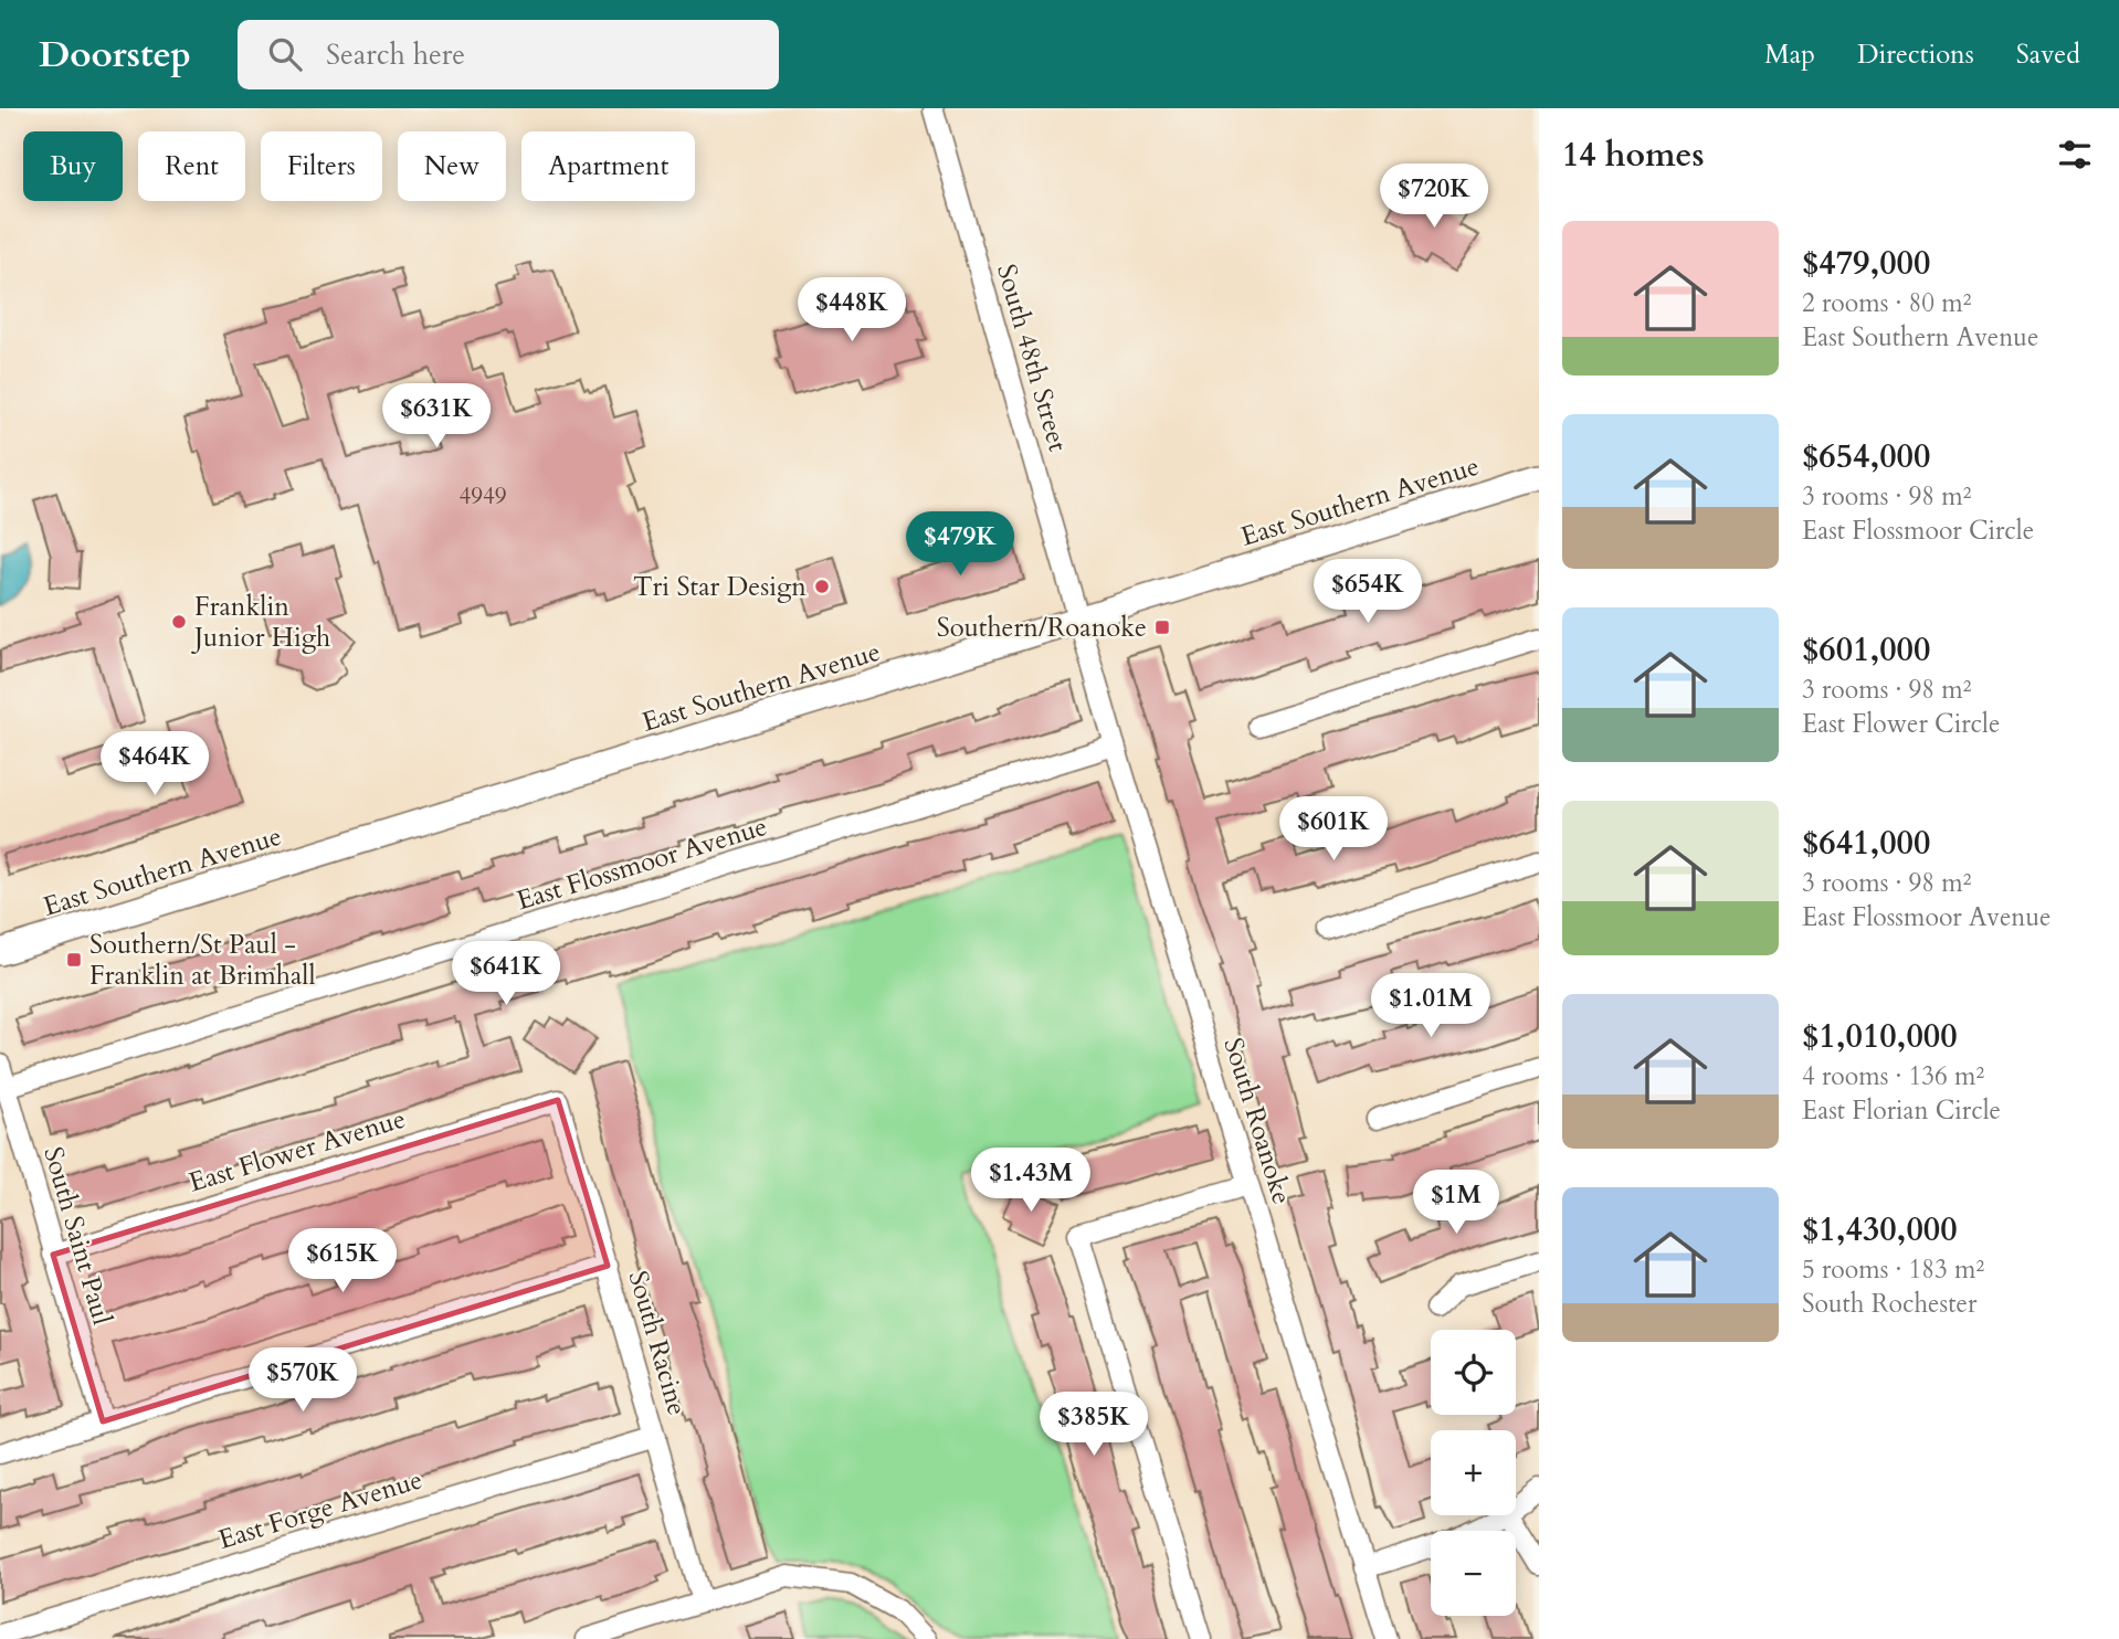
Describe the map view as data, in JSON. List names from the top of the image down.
{
  "streets": {
    "main road": ["East Southern Avenue"],
    "street": [
      "South 48th Street",
      "East Flossmoor Avenue",
      "South Roanoke",
      "East Flower Avenue",
      "South Saint Paul",
      "South Racine",
      "East Forge Avenue"
    ]
  },
  "crossings": [
    ["South 48th Street", "East Southern Avenue"],
    ["South 48th Street", "South Roanoke"],
    ["East Southern Avenue", "South Roanoke"],
    ["East Flossmoor Avenue", "South Roanoke"],
    ["East Flossmoor Avenue", "South Saint Paul"],
    ["East Flower Avenue", "South Saint Paul"],
    ["East Flower Avenue", "South Racine"],
    ["South Racine", "East Forge Avenue"]
  ],
  "places": {
    "other": ["Tri Star Design", "Franklin Junior High"],
    "transit": ["Southern/Roanoke", "Southern/St Paul - Franklin at Brimhall"]
  },
  "house_numbers": ["4949"],
  "page": {
    "header": "Doorstep",
    "search": "Search here",
    "nav": ["Map", "Directions", "Saved"],
    "heading": "14 homes",
    "chip": [
      "Buy",
      "Rent",
      "Filters",
      "New",
      "Apartment"
    ],
    "price": [
      "$720K",
      "$448K",
      "$631K",
      "$479K",
      "$654K",
      "$464K",
      "$601K",
      "$641K",
      "$1.01M",
      "$1.43M",
      "$1M",
      "$615K",
      "$570K",
      "$385K"
    ],
    "list": [
      {
        "name": "$479,000",
        "note": "2 rooms · 80 m² · East Southern Avenue"
      },
      {
        "name": "$654,000",
        "note": "3 rooms · 98 m² · East Flossmoor Circle"
      },
      {
        "name": "$601,000",
        "note": "3 rooms · 98 m² · East Flower Circle"
      },
      {
        "name": "$641,000",
        "note": "3 rooms · 98 m² · East Flossmoor Avenue"
      },
      {
        "name": "$1,010,000",
        "note": "4 rooms · 136 m² · East Florian Circle"
      },
      {
        "name": "$1,430,000",
        "note": "5 rooms · 183 m² · South Rochester"
      }
    ],
    "map_buttons": ["+", "−"]
  }
}
